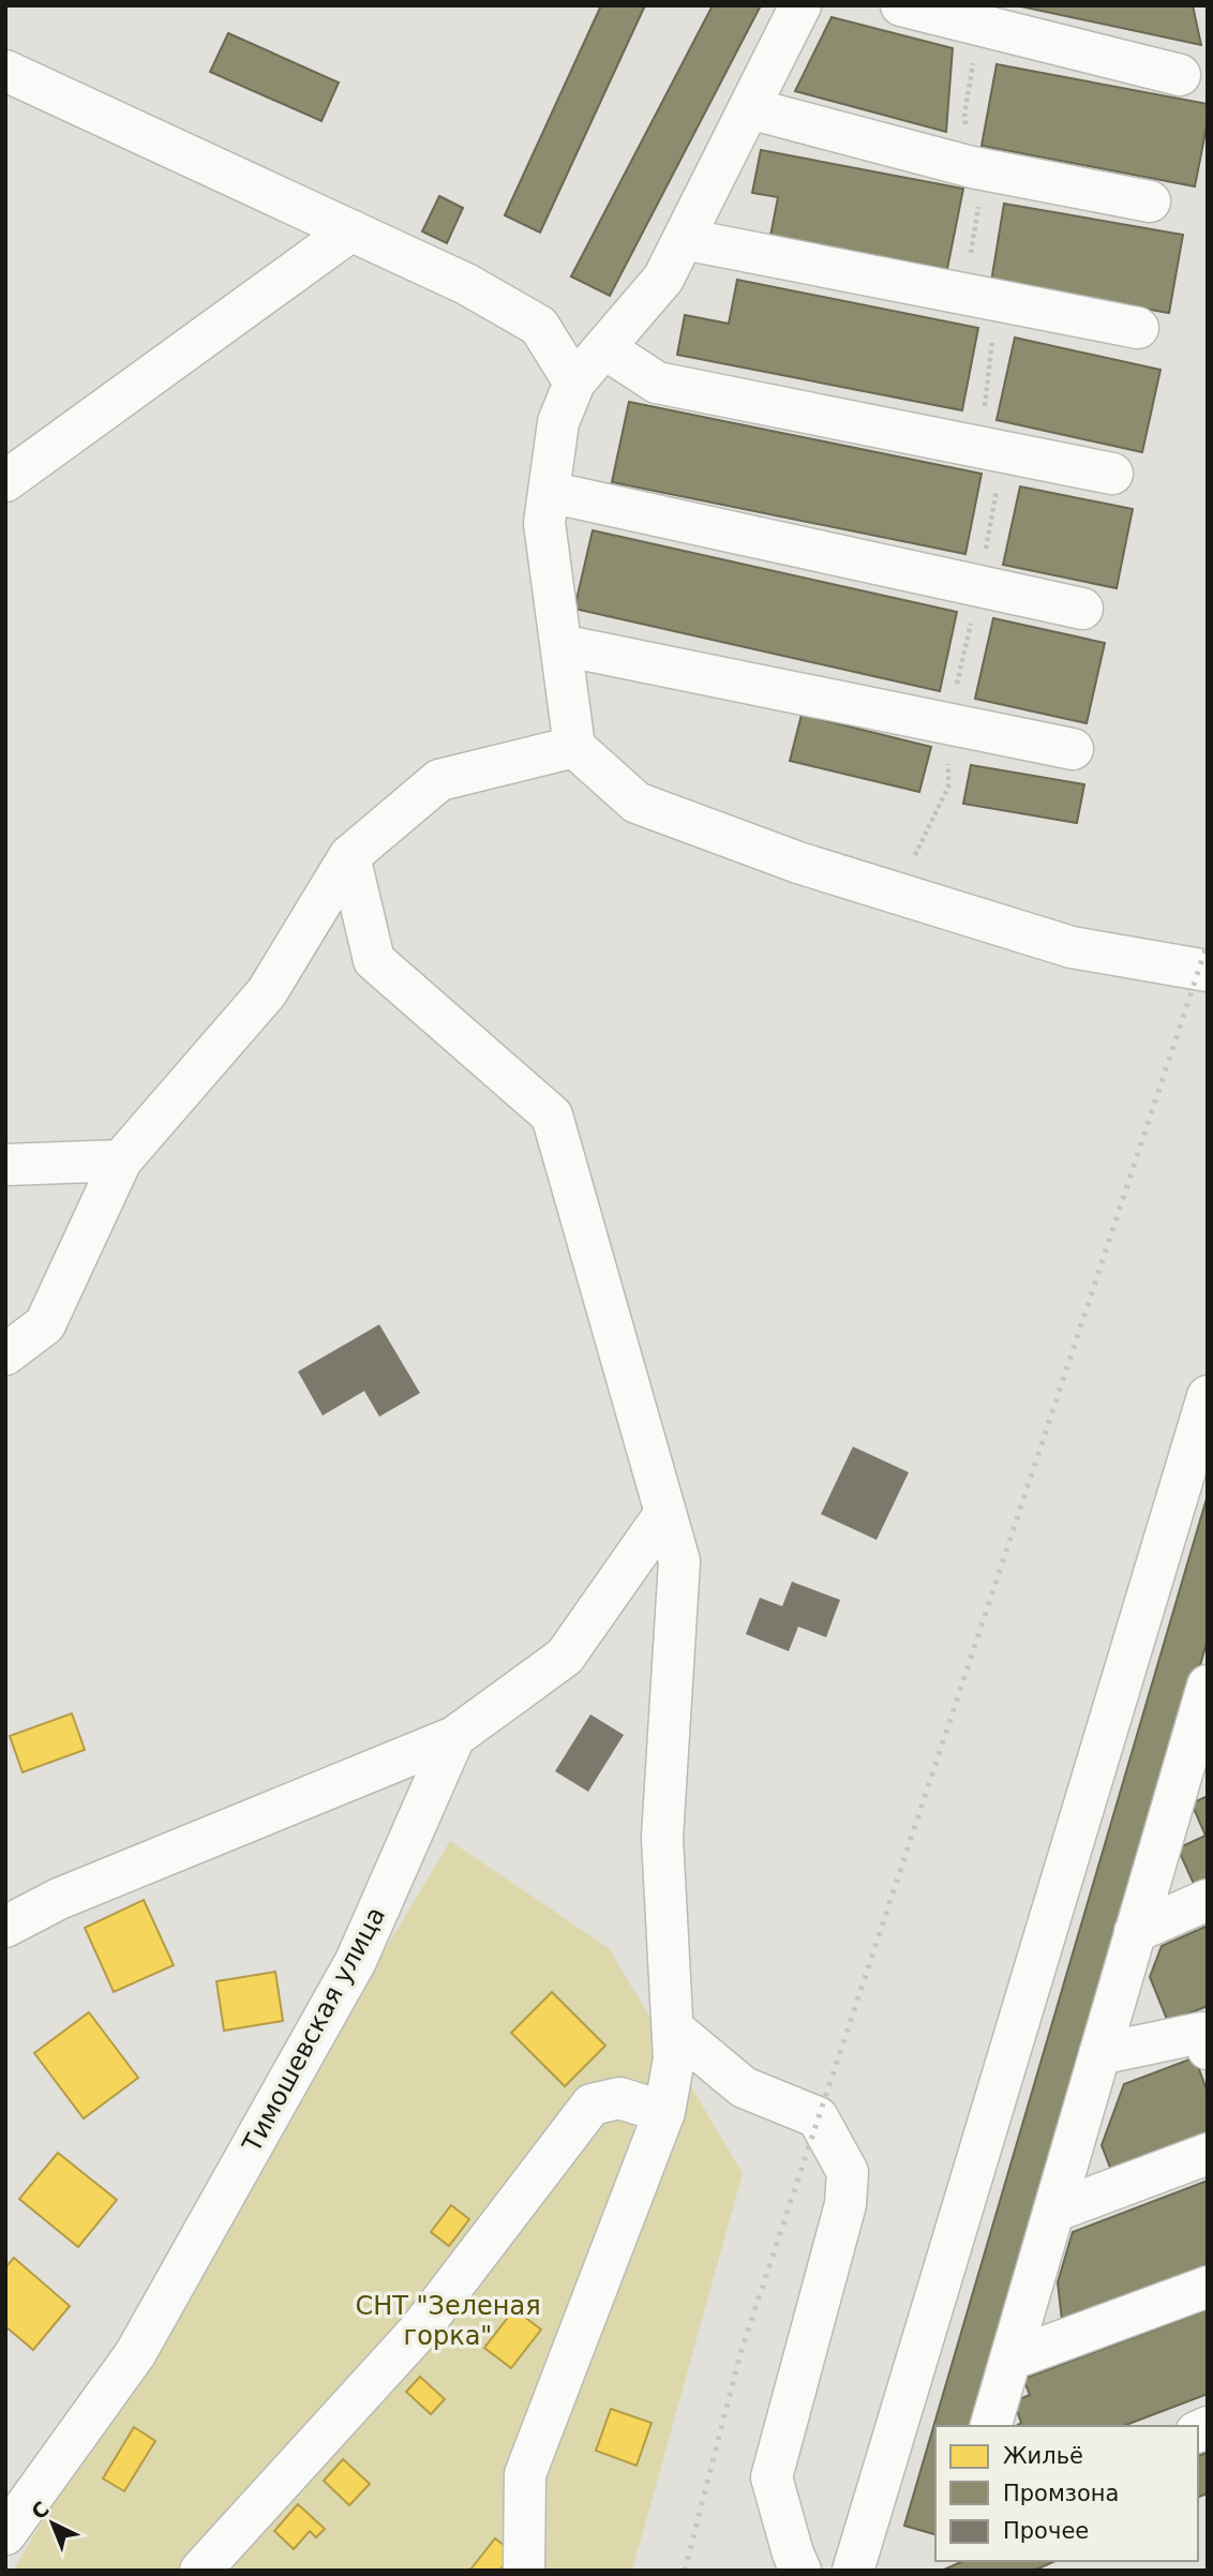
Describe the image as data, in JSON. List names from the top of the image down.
{
  "streets": {
    "street": ["Тимошевская улица"]
  },
  "parks": ["СНТ \"Зеленая горка\""],
  "legend": ["Жильё", "Промзона", "Прочее"],
  "north": "top left"
}
